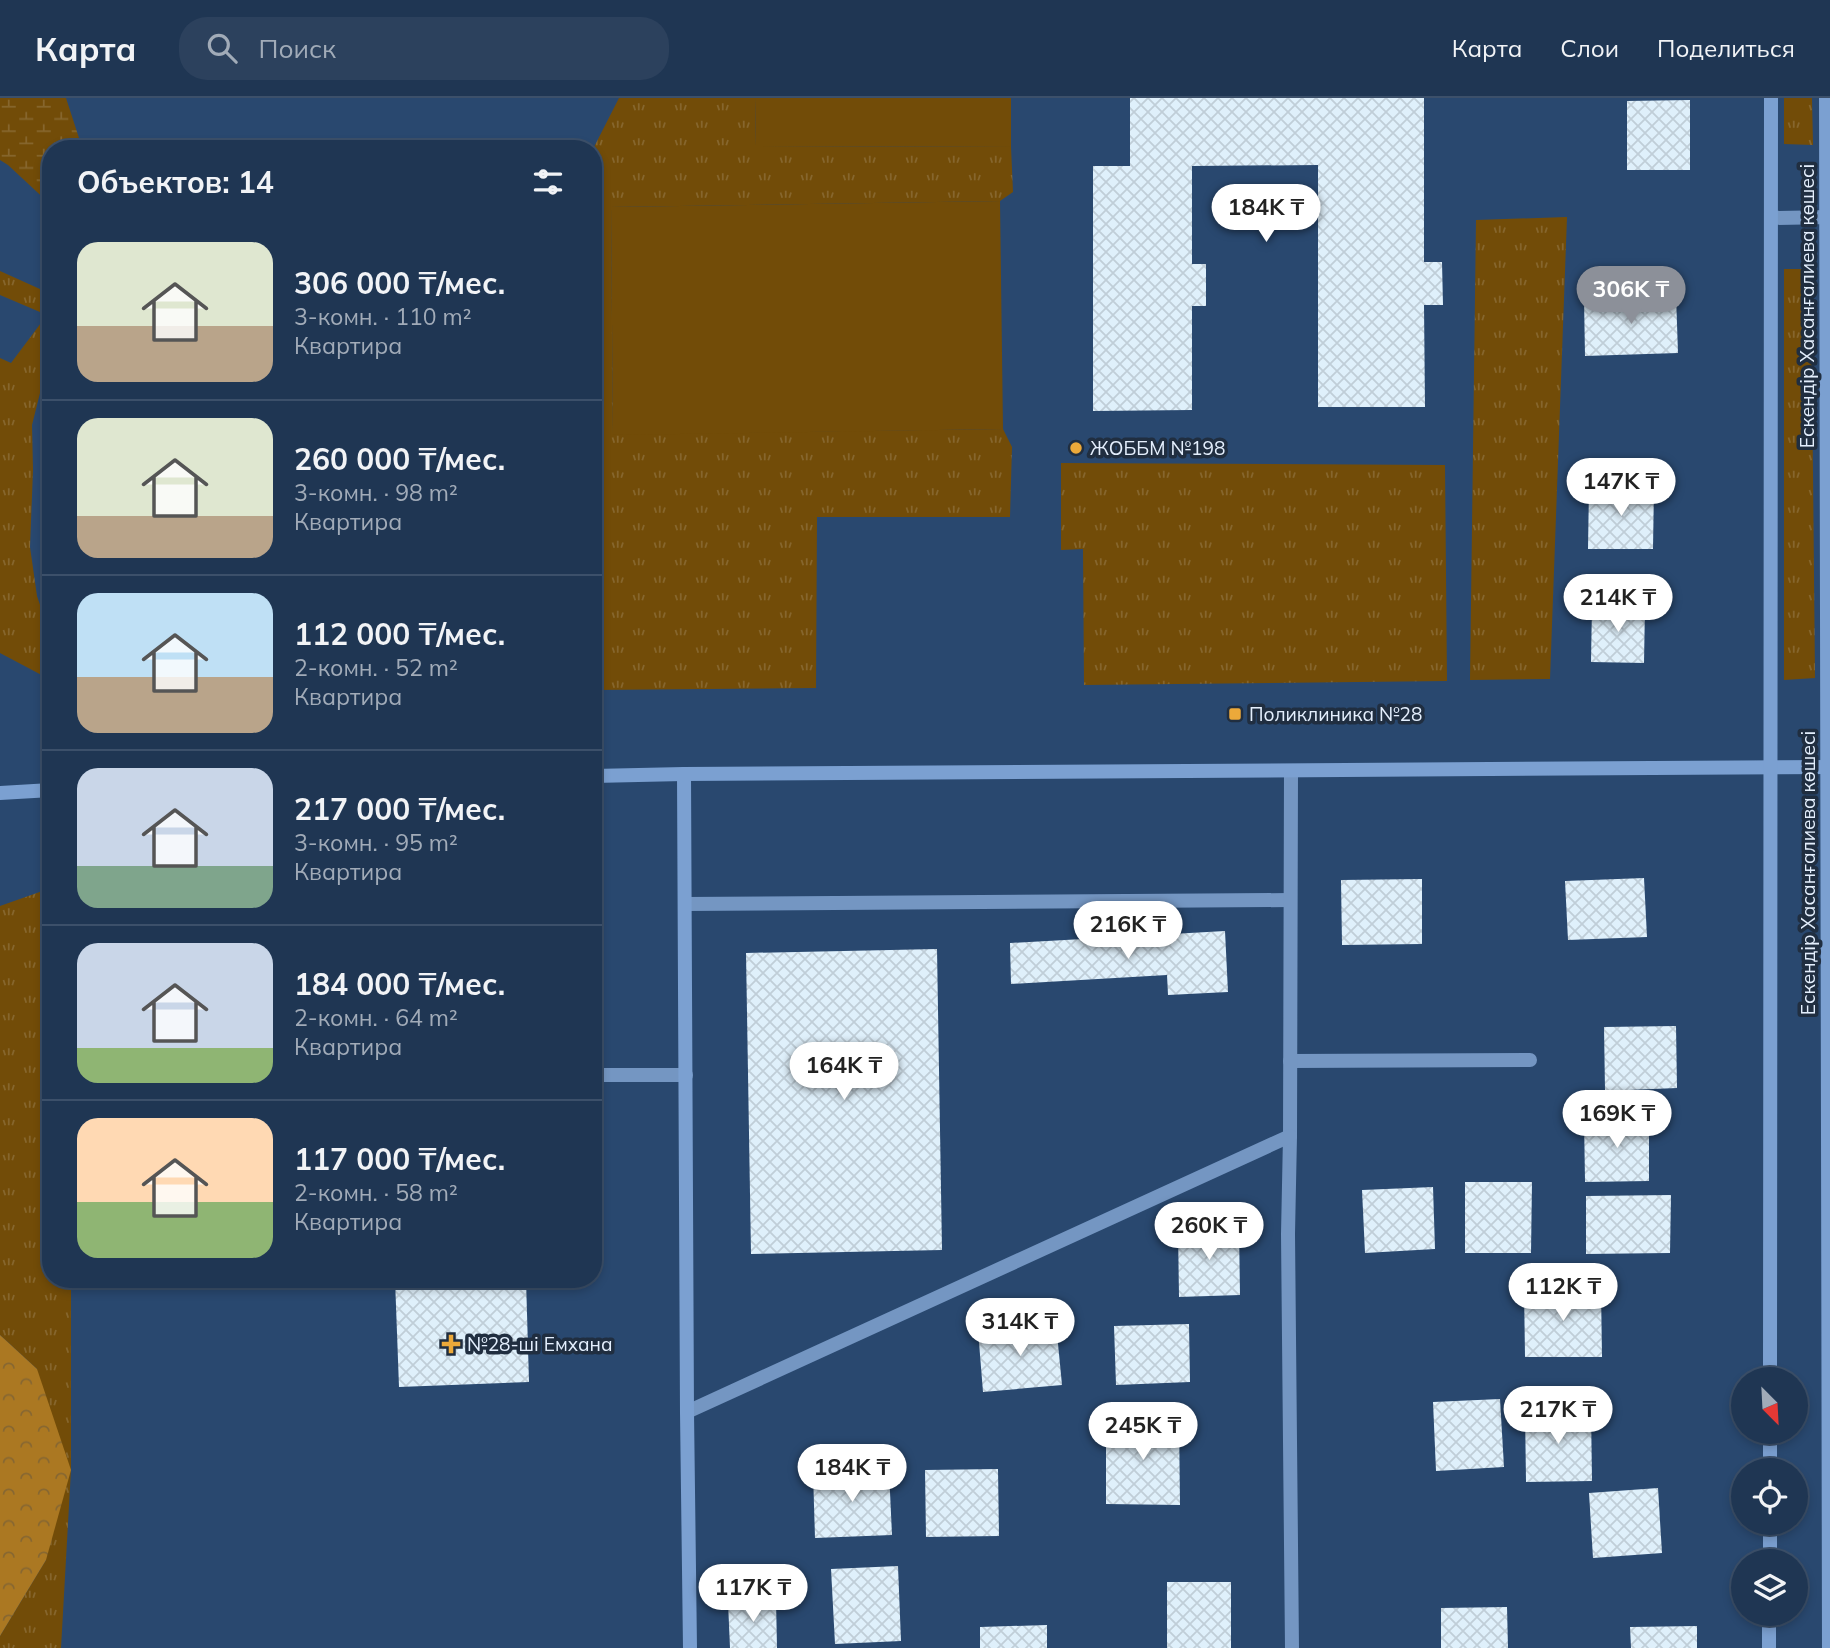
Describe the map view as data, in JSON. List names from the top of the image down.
{
  "streets": {
    "street": ["Ескендір Хасанғалиева көшесі"]
  },
  "places": {
    "other": ["ЖОББМ №198"],
    "transit": ["Поликлиника №28"],
    "health": ["№28-ші Емхана"]
  },
  "north": "bottom right",
  "page": {
    "header": "Карта",
    "search": "Поиск",
    "nav": ["Карта", "Слои", "Поделиться"],
    "heading": "Объектов: 14",
    "price": [
      "184K ₸",
      "306K ₸",
      "147K ₸",
      "214K ₸",
      "216K ₸",
      "164K ₸",
      "169K ₸",
      "260K ₸",
      "112K ₸",
      "314K ₸",
      "217K ₸",
      "245K ₸",
      "184K ₸",
      "117K ₸"
    ],
    "list": [
      {
        "name": "306 000 ₸/мес.",
        "note": "3-комн. · 110 m² · Квартира"
      },
      {
        "name": "260 000 ₸/мес.",
        "note": "3-комн. · 98 m² · Квартира"
      },
      {
        "name": "112 000 ₸/мес.",
        "note": "2-комн. · 52 m² · Квартира"
      },
      {
        "name": "217 000 ₸/мес.",
        "note": "3-комн. · 95 m² · Квартира"
      },
      {
        "name": "184 000 ₸/мес.",
        "note": "2-комн. · 64 m² · Квартира"
      },
      {
        "name": "117 000 ₸/мес.",
        "note": "2-комн. · 58 m² · Квартира"
      }
    ]
  }
}
